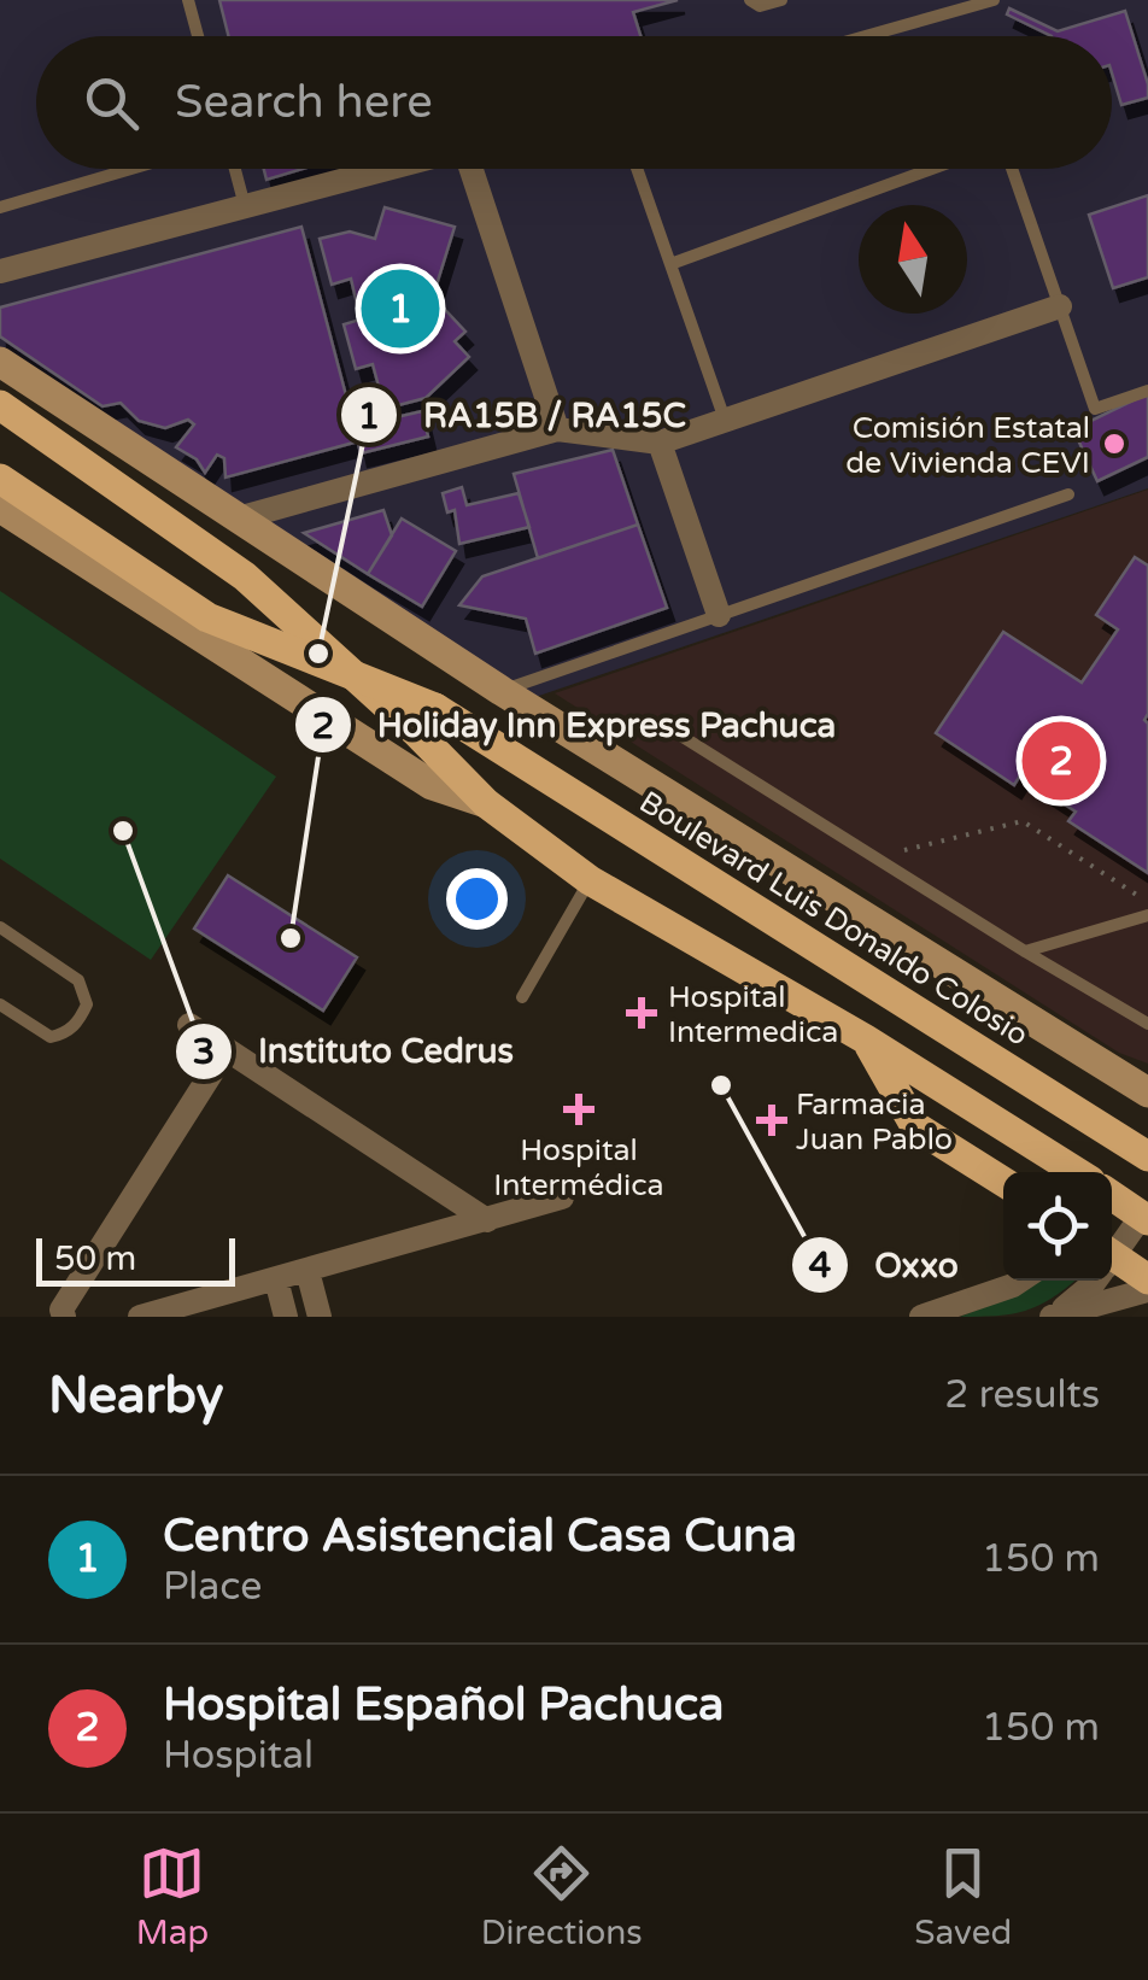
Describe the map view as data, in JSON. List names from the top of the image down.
{
  "streets": {
    "main road": ["Boulevard Luis Donaldo Colosio"]
  },
  "places": {
    "other": [
      "Comisión Estatal de Vivienda CEVI",
      "RA15B / RA15C",
      "Instituto Cedrus",
      "Holiday Inn Express Pachuca",
      "Oxxo"
    ],
    "health": ["Hospital Intermedica", "Hospital Intermédica", "Farmacia Juan Pablo"]
  },
  "scale_bar": "50 m",
  "north": "top",
  "page": {
    "search": "Search here",
    "pins": ["1", "2"],
    "scale": "50 m",
    "heading": ["Nearby", "2 results"],
    "list": [
      {
        "mark": "1",
        "name": "Centro Asistencial Casa Cuna",
        "note": "Place",
        "value": "150 m"
      },
      {
        "mark": "2",
        "name": "Hospital Español Pachuca",
        "note": "Hospital",
        "value": "150 m"
      }
    ],
    "nav": ["Map", "Directions", "Saved"]
  }
}
